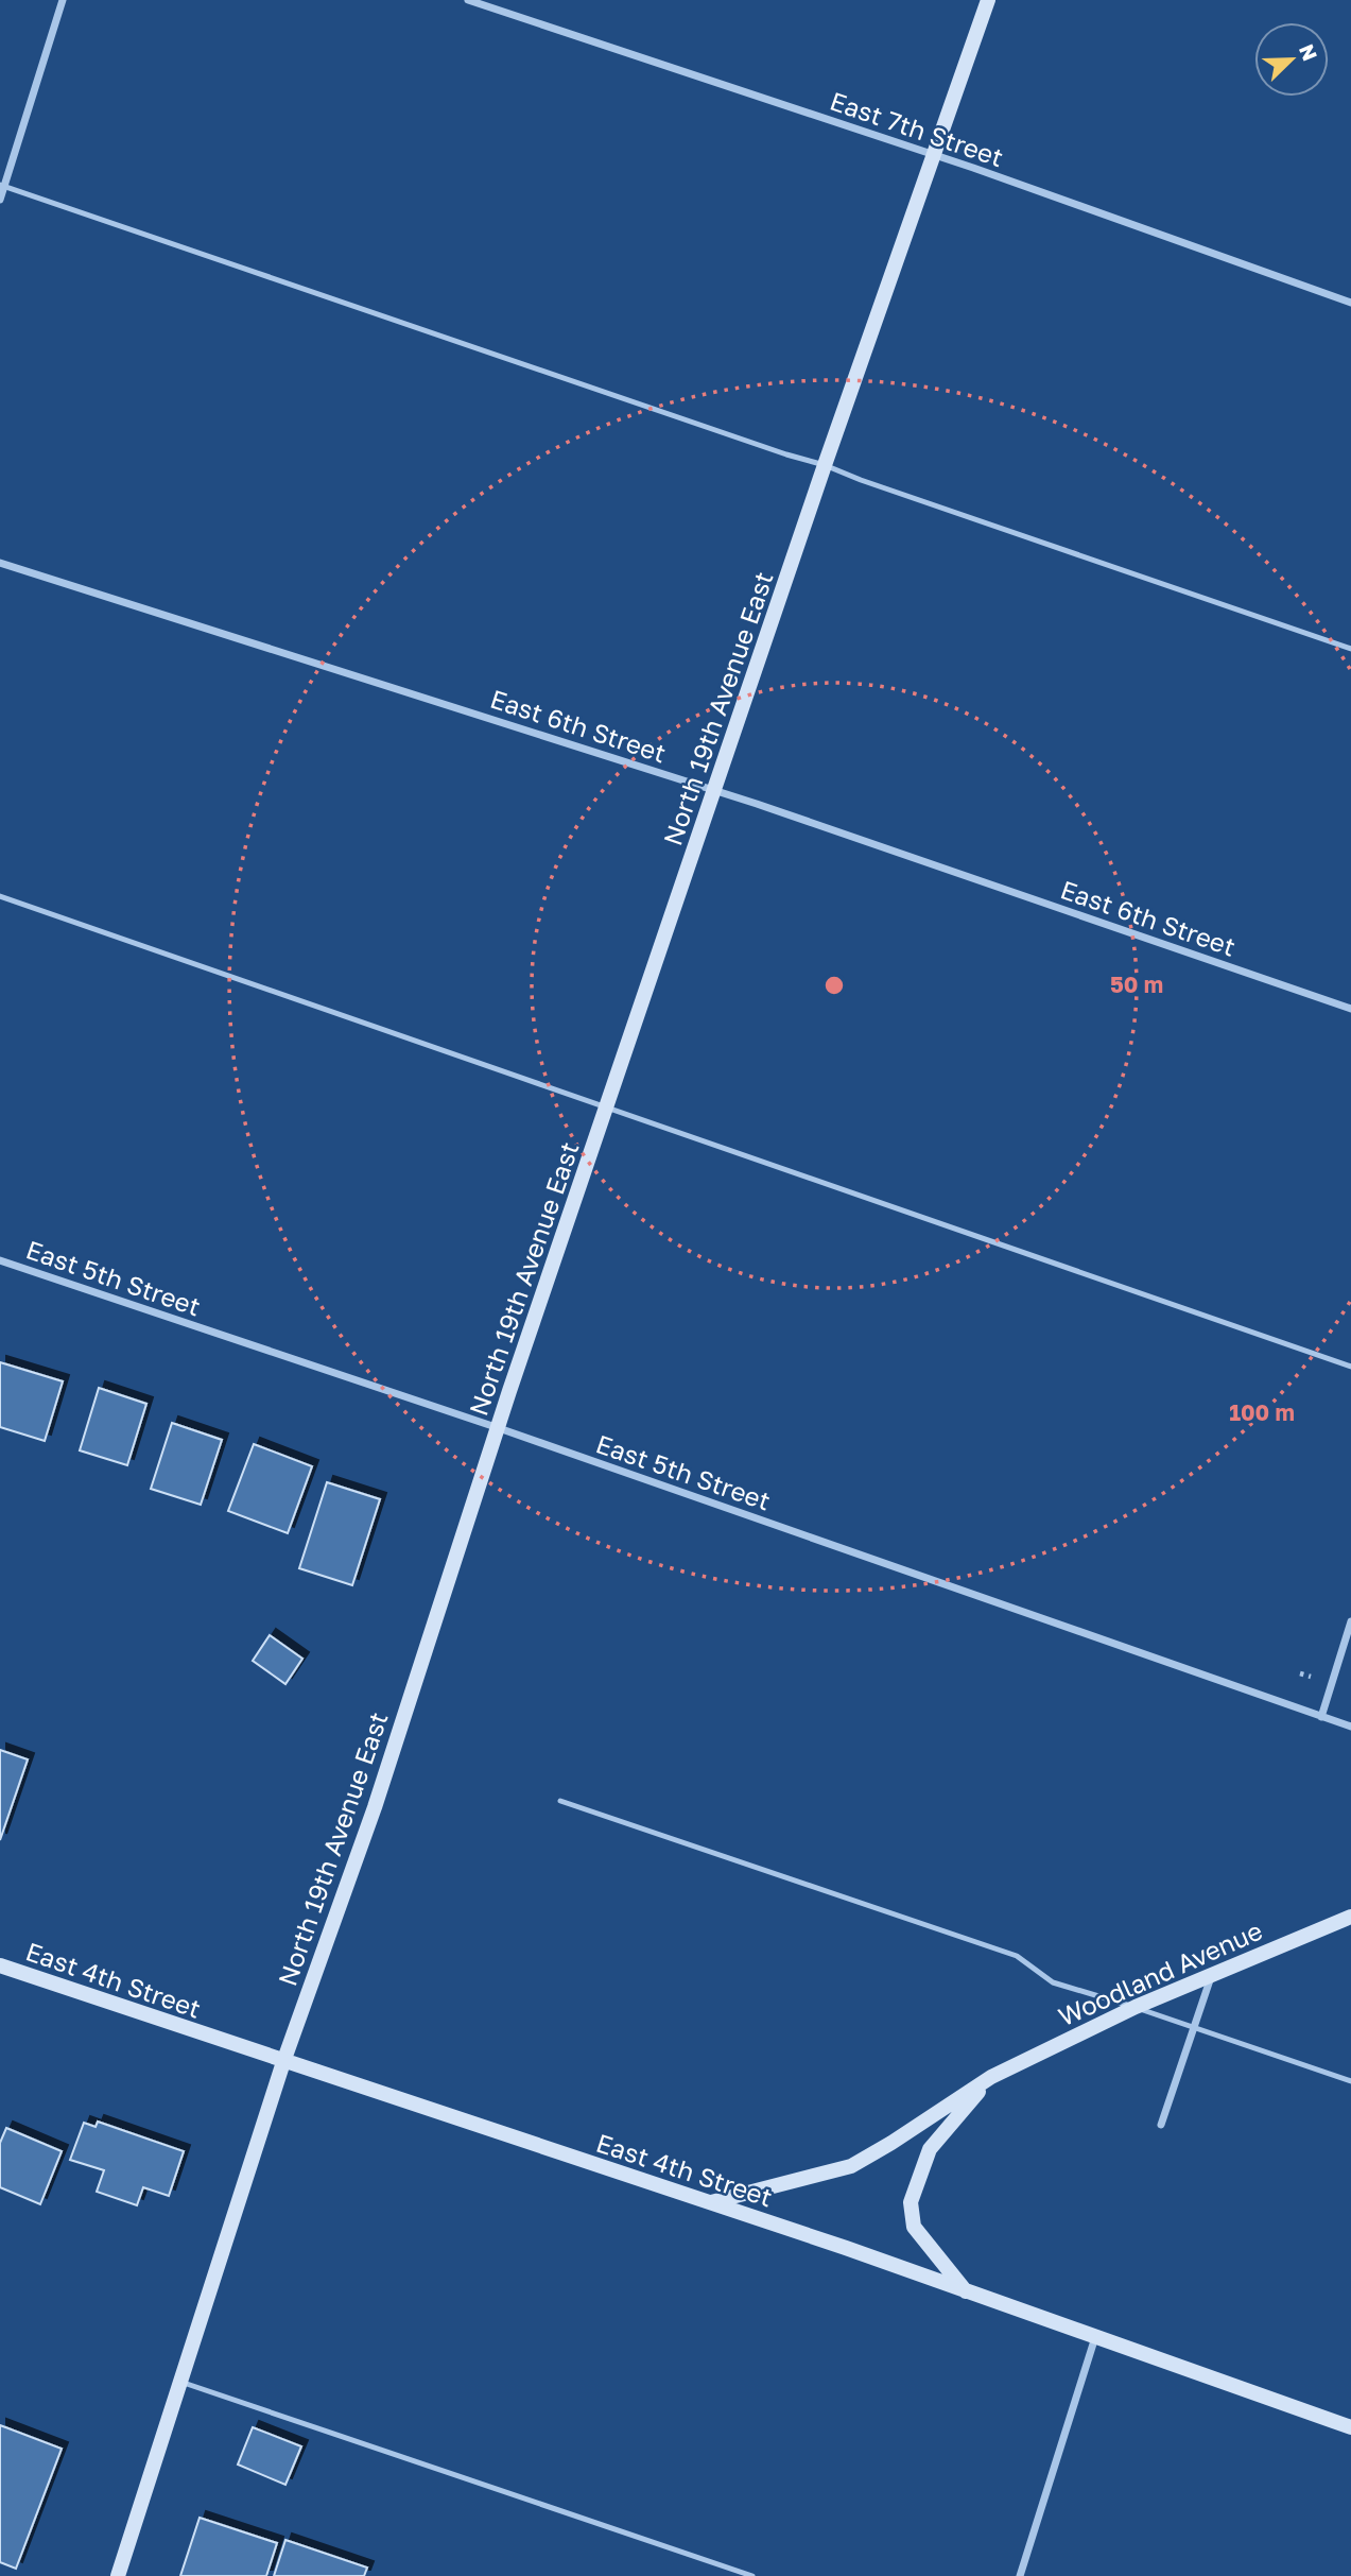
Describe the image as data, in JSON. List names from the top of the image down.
{
  "streets": {
    "street": [
      "East 7th Street",
      "North 19th Avenue East",
      "East 6th Street",
      "East 5th Street",
      "Woodland Avenue",
      "East 4th Street"
    ]
  },
  "crossings": [
    ["East 7th Street", "North 19th Avenue East"],
    ["North 19th Avenue East", "East 6th Street"],
    ["North 19th Avenue East", "East 5th Street"],
    ["North 19th Avenue East", "East 4th Street"],
    ["Woodland Avenue", "East 4th Street"]
  ],
  "north": "top right",
  "rings": ["50 m", "100 m"]
}
